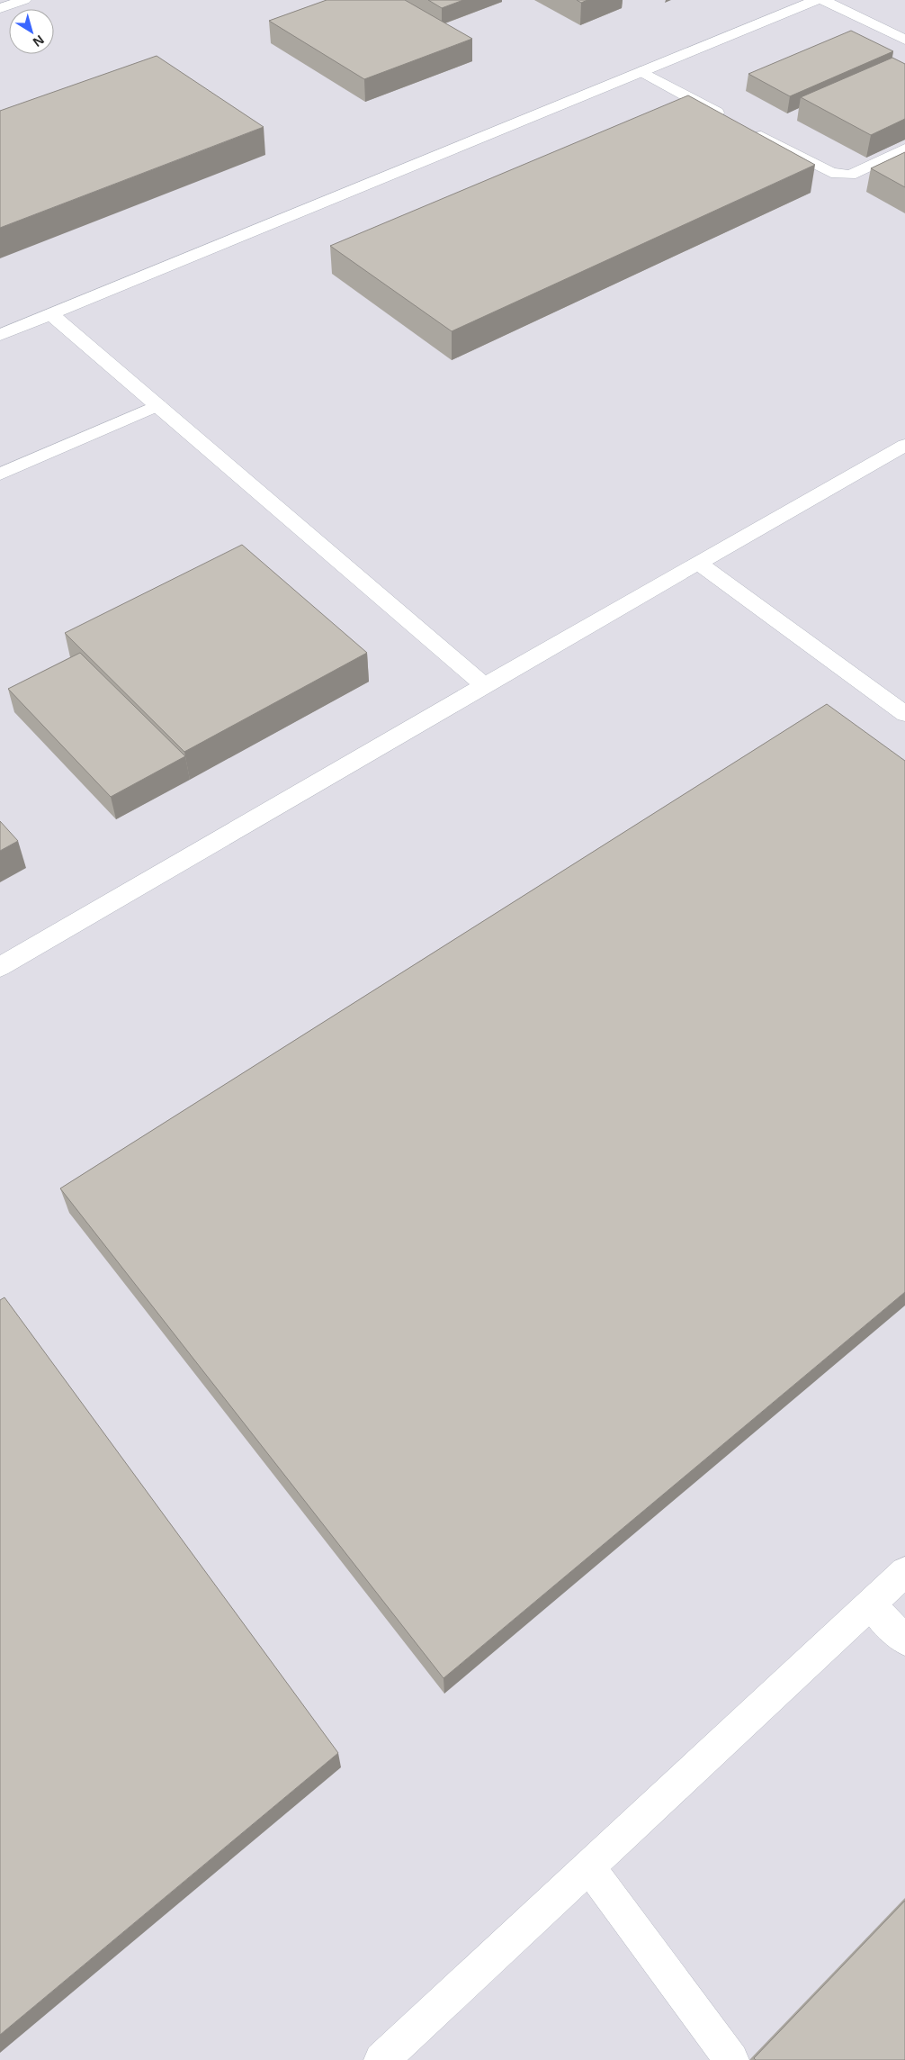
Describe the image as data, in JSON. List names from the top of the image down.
{
  "north": "bottom right"
}
